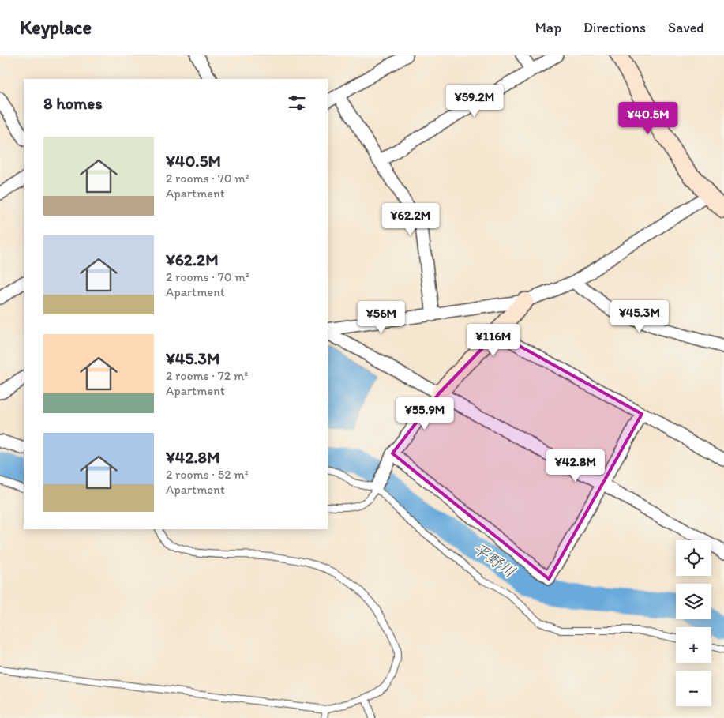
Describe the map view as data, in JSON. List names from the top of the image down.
{
  "water": ["平野川"],
  "page": {
    "header": "Keyplace",
    "nav": ["Map", "Directions", "Saved"],
    "heading": "8 homes",
    "price": [
      "¥59.2M",
      "¥40.5M",
      "¥62.2M",
      "¥45.3M",
      "¥56M",
      "¥116M",
      "¥55.9M",
      "¥42.8M"
    ],
    "list": [
      {
        "name": "¥40.5M",
        "note": "2 rooms · 70 m² · Apartment"
      },
      {
        "name": "¥62.2M",
        "note": "2 rooms · 70 m² · Apartment"
      },
      {
        "name": "¥45.3M",
        "note": "2 rooms · 72 m² · Apartment"
      },
      {
        "name": "¥42.8M",
        "note": "2 rooms · 52 m² · Apartment"
      }
    ],
    "map_buttons": ["+", "−"]
  }
}
